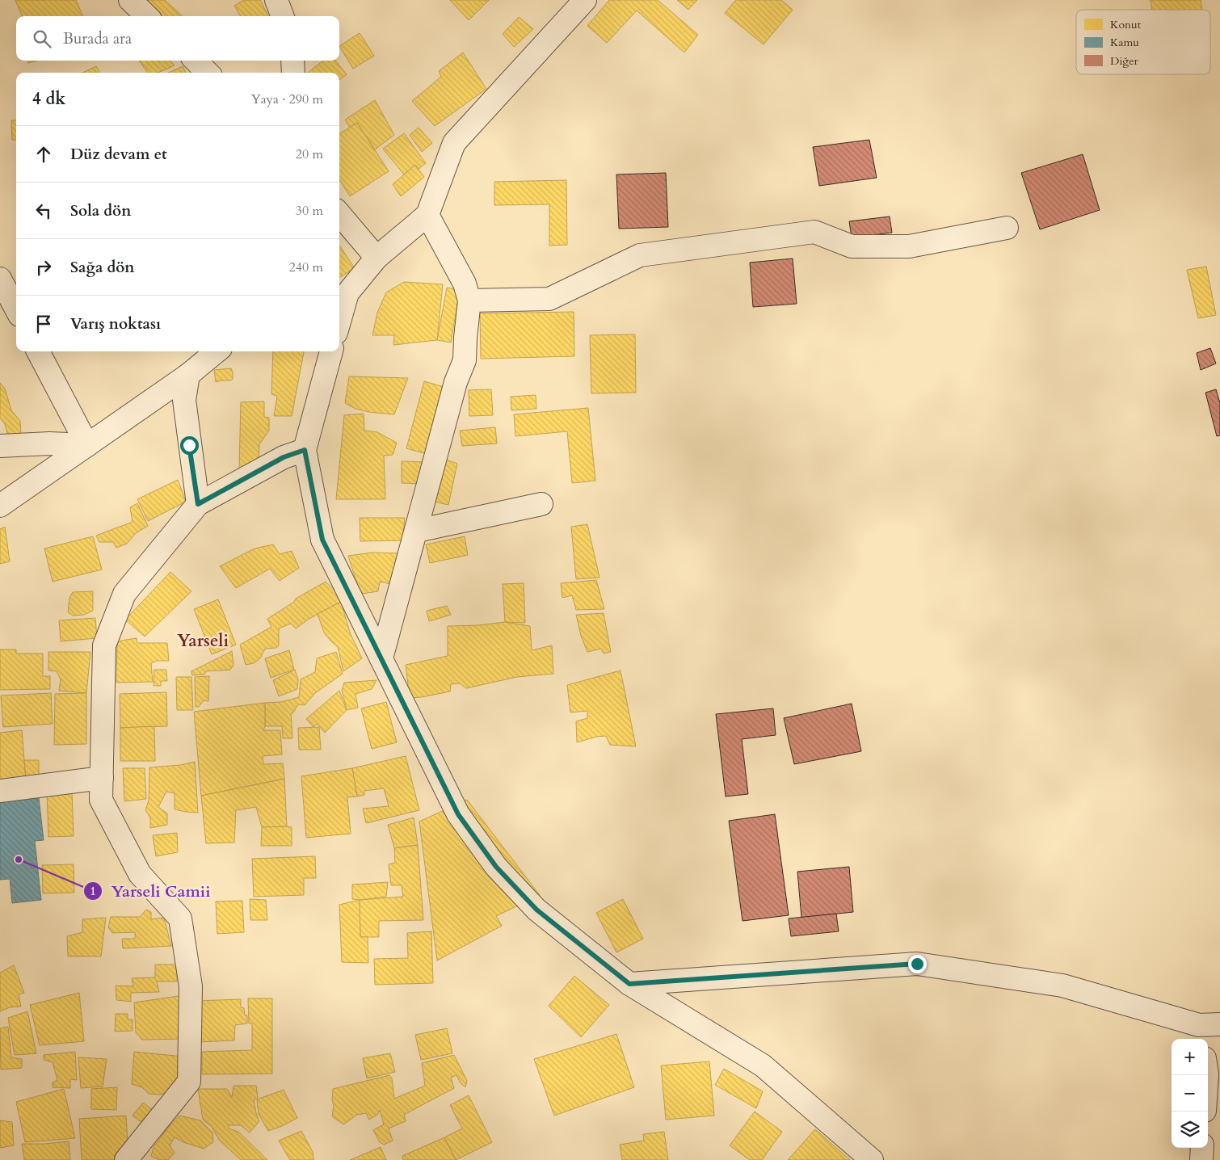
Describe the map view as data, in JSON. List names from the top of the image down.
{
  "districts": ["Yarseli"],
  "places": ["Yarseli Camii"],
  "legend": ["Konut", "Kamu", "Diğer"],
  "page": {
    "search": "Burada ara",
    "heading": ["4 dk", "Yaya · 290 m"],
    "list": [
      ["Düz devam et", "20 m"],
      ["Sola dön", "30 m"],
      ["Sağa dön", "240 m"],
      "Varış noktası"
    ],
    "map_buttons": ["+", "−"]
  }
}
